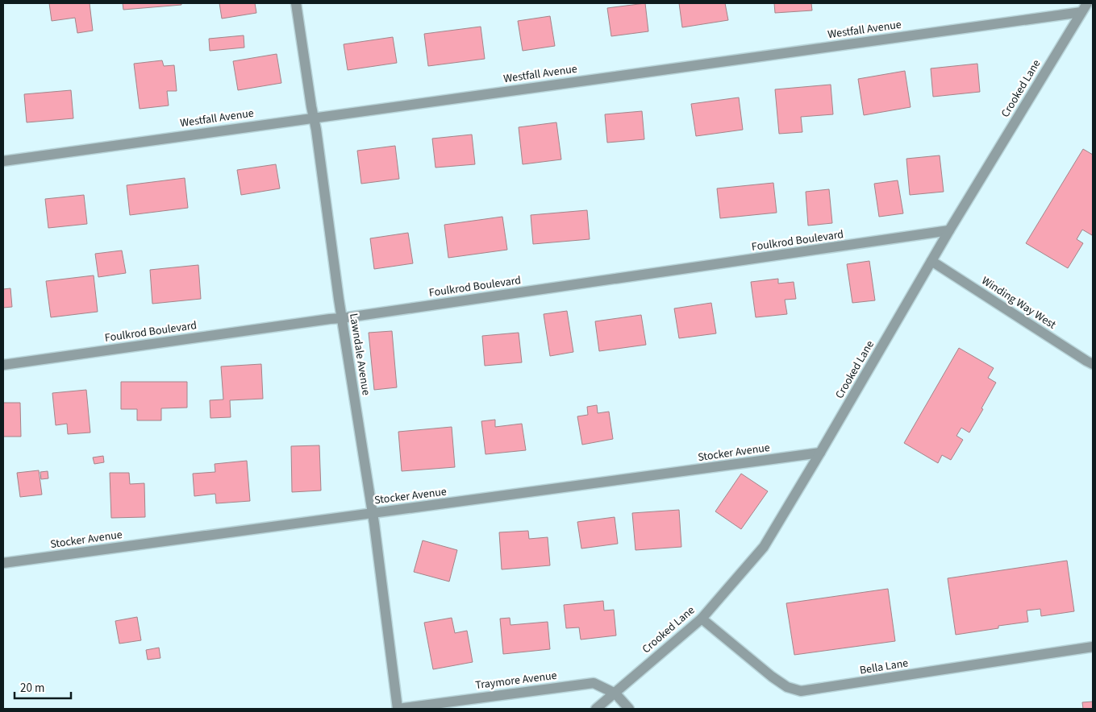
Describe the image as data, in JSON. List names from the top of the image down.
{
  "streets": {
    "street": [
      "Westfall Avenue",
      "Crooked Lane",
      "Foulkrod Boulevard",
      "Winding Way West",
      "Lawndale Avenue",
      "Stocker Avenue",
      "Bella Lane",
      "Traymore Avenue"
    ]
  },
  "crossings": [
    ["Westfall Avenue", "Crooked Lane"],
    ["Westfall Avenue", "Lawndale Avenue"],
    ["Crooked Lane", "Foulkrod Boulevard"],
    ["Crooked Lane", "Winding Way West"],
    ["Crooked Lane", "Stocker Avenue"],
    ["Crooked Lane", "Bella Lane"],
    ["Crooked Lane", "Traymore Avenue"],
    ["Foulkrod Boulevard", "Lawndale Avenue"],
    ["Lawndale Avenue", "Stocker Avenue"],
    ["Lawndale Avenue", "Traymore Avenue"]
  ],
  "scale_bar": "20 m"
}
